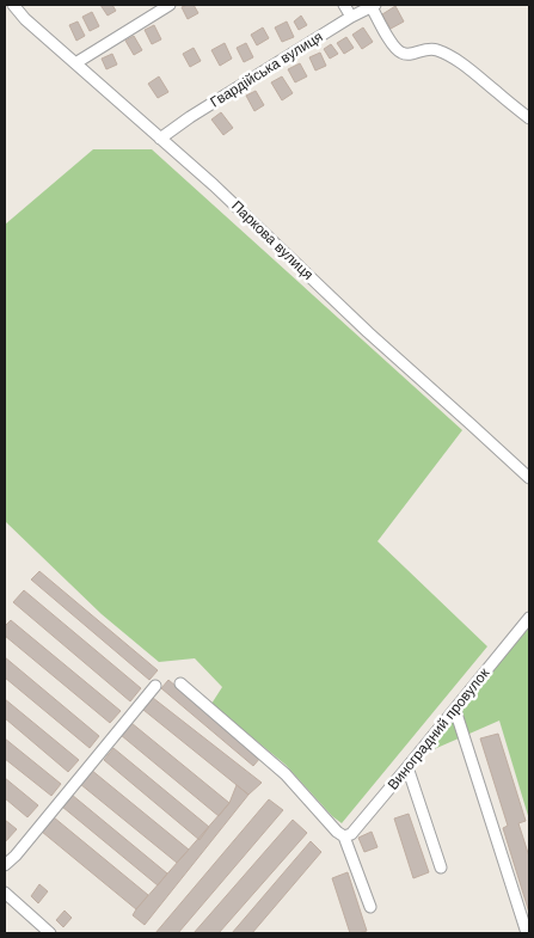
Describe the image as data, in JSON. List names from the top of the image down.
{
  "streets": {
    "street": ["Гвардійська вулиця", "Паркова вулиця", "Виноградний провулок"]
  },
  "crossings": [
    ["Гвардійська вулиця", "Паркова вулиця"]
  ]
}
